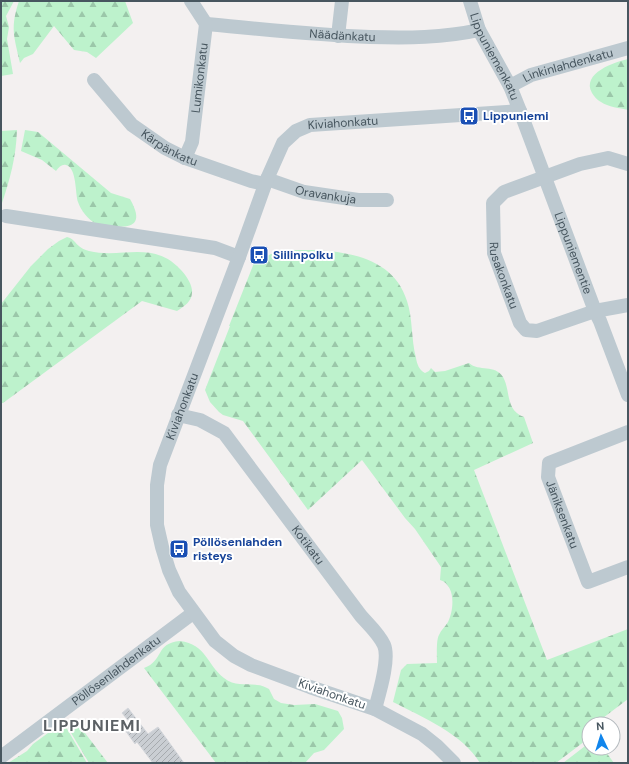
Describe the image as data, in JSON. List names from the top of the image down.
{
  "streets": {
    "street": [
      "Näädänkatu",
      "Lippuniemenkatu",
      "Linkinlahdenkatu",
      "Lumikonkatu",
      "Kiviahonkatu",
      "Kärpänkatu",
      "Oravankuja",
      "Lippuniementie",
      "Rusakonkatu",
      "Jäniksenkatu",
      "Kotikatu",
      "Pöllösenlahdenkatu"
    ]
  },
  "crossings": [
    ["Näädänkatu", "Lippuniemenkatu"],
    ["Näädänkatu", "Lumikonkatu"],
    ["Lippuniemenkatu", "Linkinlahdenkatu"],
    ["Lippuniemenkatu", "Kiviahonkatu"],
    ["Lippuniemenkatu", "Lippuniementie"],
    ["Lumikonkatu", "Kärpänkatu"],
    ["Kiviahonkatu", "Kärpänkatu"],
    ["Kiviahonkatu", "Oravankuja"],
    ["Kiviahonkatu", "Lippuniementie"],
    ["Kiviahonkatu", "Kotikatu"],
    ["Kiviahonkatu", "Pöllösenlahdenkatu"],
    ["Kärpänkatu", "Oravankuja"],
    ["Lippuniementie", "Rusakonkatu"]
  ],
  "districts": ["LIPPUNIEMI"],
  "places": {
    "bus stop": ["Lippuniemi", "Siilinpolku", "Pöllösenlahden risteys"]
  },
  "north": "top"
}
